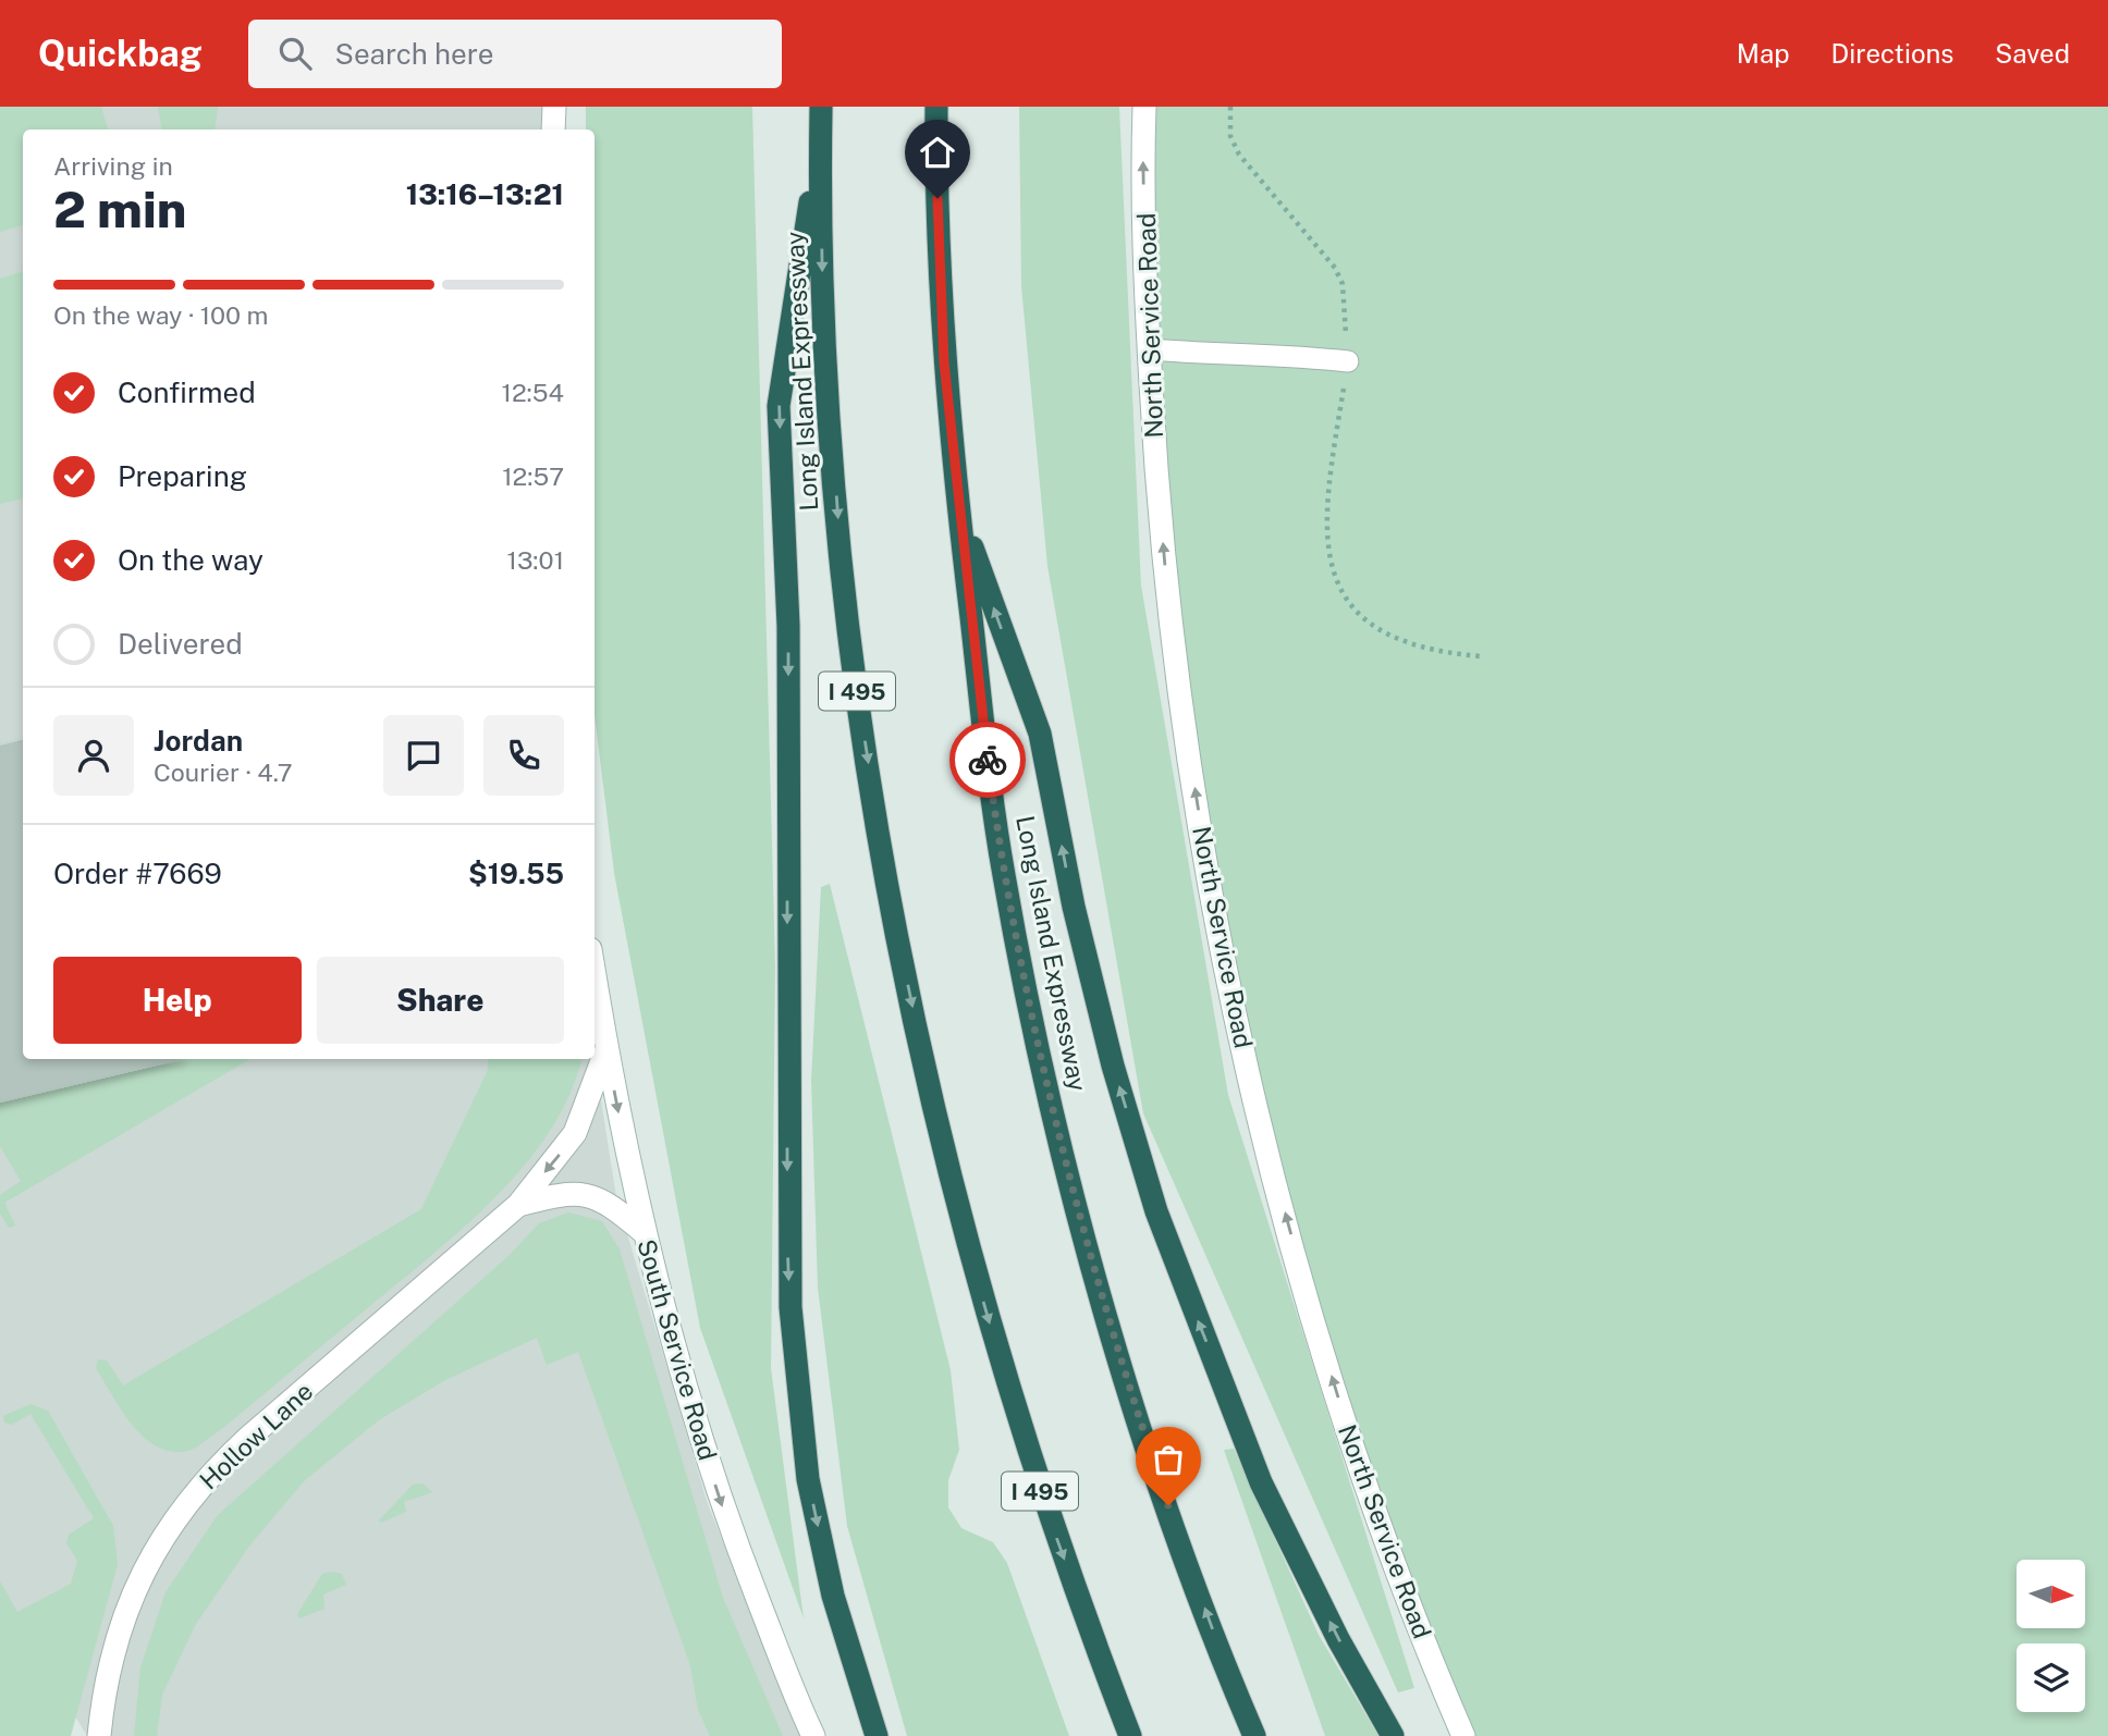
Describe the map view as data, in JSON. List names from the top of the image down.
{
  "streets": {
    "highway": ["Long Island Expressway", "I 495"],
    "main road": ["North Service Road", "South Service Road", "Hollow Lane"]
  },
  "crossings": [
    ["South Service Road", "Hollow Lane"]
  ],
  "one_way": ["North Service Road", "South Service Road"],
  "north": "right",
  "page": {
    "header": "Quickbag",
    "search": "Search here",
    "nav": ["Map", "Directions", "Saved"],
    "heading": ["2 min", "Arriving in", "13:16–13:21"],
    "panel": [
      "Jordan",
      "Courier · 4.7",
      "Order #7669",
      "$19.55"
    ],
    "bar": "On the way · 100 m",
    "list": [
      ["Confirmed", "12:54"],
      ["Preparing", "12:57"],
      ["On the way", "13:01"],
      "Delivered"
    ],
    "buttons": ["Help", "Share"]
  }
}
